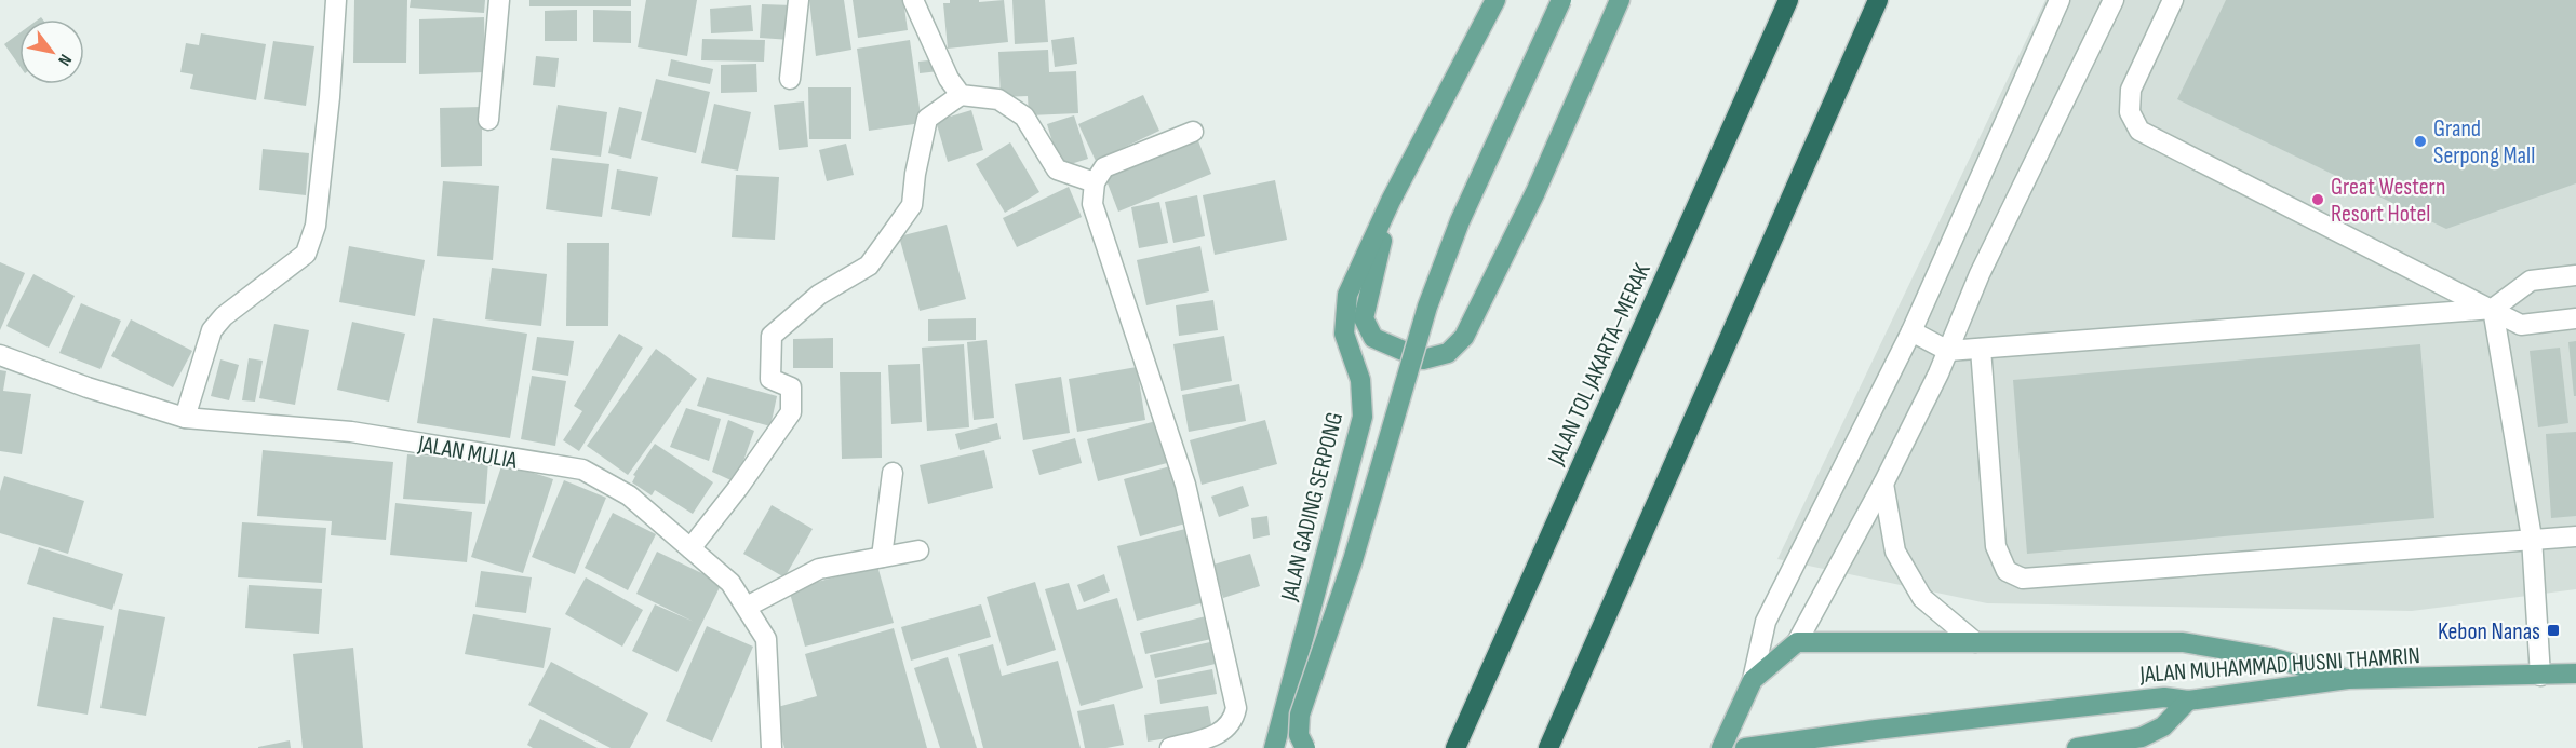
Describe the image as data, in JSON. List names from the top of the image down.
{
  "streets": {
    "highway": ["JALAN TOL JAKARTA–MERAK"],
    "main road": ["JALAN GADING SERPONG", "JALAN MUHAMMAD HUSNI THAMRIN"],
    "street": ["JALAN MULIA"]
  },
  "places": {
    "other": ["Grand Serpong Mall", "Great Western Resort Hotel"],
    "transit": ["Kebon Nanas"]
  },
  "north": "bottom right"
}
